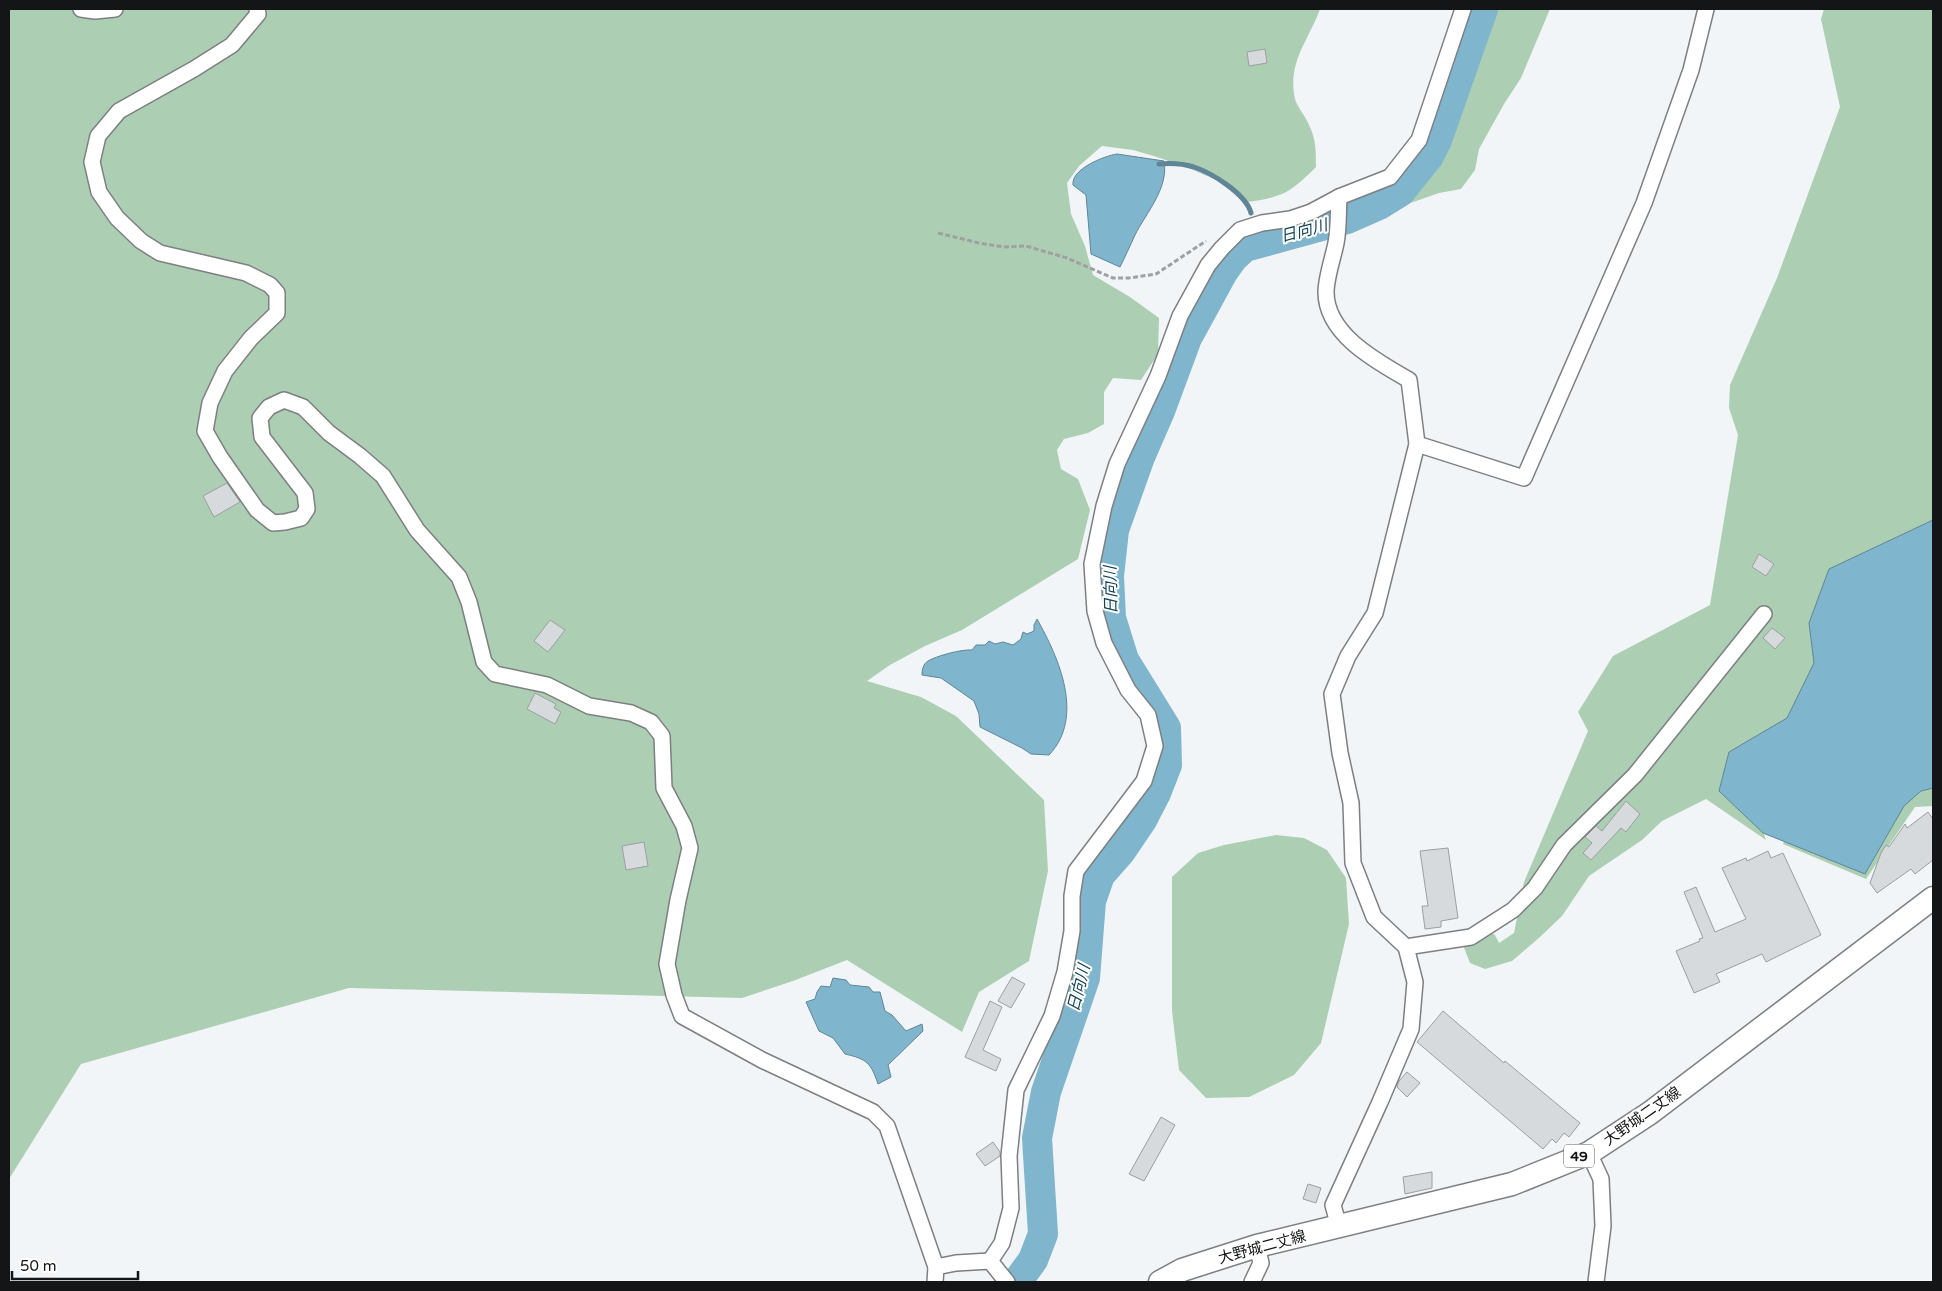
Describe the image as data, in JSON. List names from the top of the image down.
{
  "streets": {
    "main road": ["大野城二丈線", "49"]
  },
  "water": ["日向川"],
  "scale_bar": "50 m"
}
